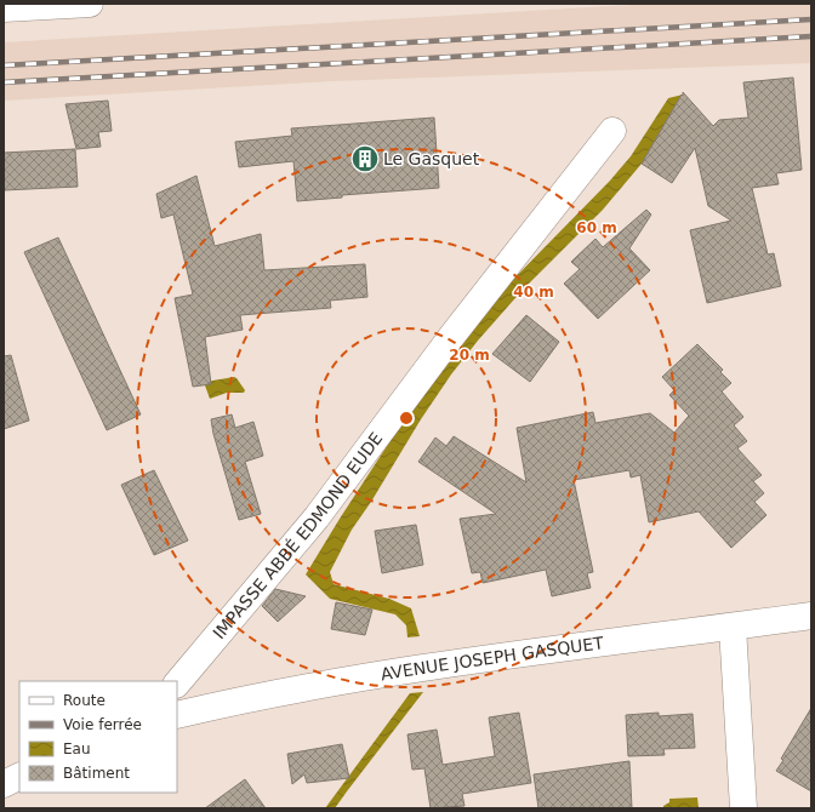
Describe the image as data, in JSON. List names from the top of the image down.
{
  "streets": {
    "street": ["IMPASSE ABBÉ EDMOND EUDE", "AVENUE JOSEPH GASQUET"]
  },
  "places": {
    "building": ["Le Gasquet"]
  },
  "legend": [
    "Route",
    "Voie ferrée",
    "Eau",
    "Bâtiment"
  ],
  "rings": ["60 m", "40 m", "20 m"]
}
